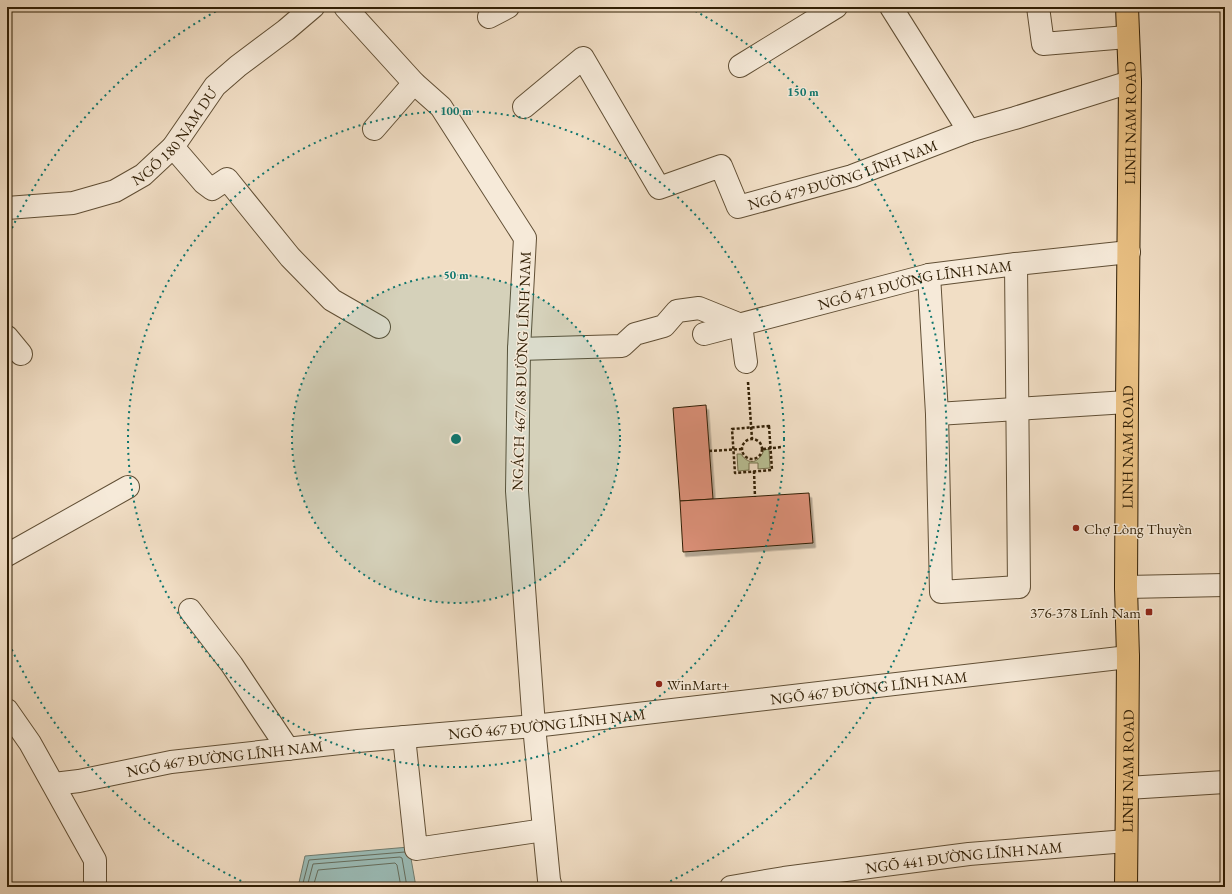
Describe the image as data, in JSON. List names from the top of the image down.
{
  "streets": {
    "main road": ["LINH NAM ROAD"],
    "street": [
      "NGÕ 180 NAM DƯ",
      "NGÕ 479 ĐƯỜNG LĨNH NAM",
      "NGÕ 471 ĐƯỜNG LĨNH NAM",
      "NGÁCH 467/68 ĐƯỜNG LĨNH NAM",
      "NGÕ 467 ĐƯỜNG LĨNH NAM",
      "NGÕ 441 ĐƯỜNG LĨNH NAM"
    ]
  },
  "crossings": [
    ["LINH NAM ROAD", "NGÕ 479 ĐƯỜNG LĨNH NAM"],
    ["LINH NAM ROAD", "NGÕ 471 ĐƯỜNG LĨNH NAM"],
    ["LINH NAM ROAD", "NGÕ 467 ĐƯỜNG LĨNH NAM"],
    ["LINH NAM ROAD", "NGÕ 441 ĐƯỜNG LĨNH NAM"],
    ["NGÁCH 467/68 ĐƯỜNG LĨNH NAM", "NGÕ 467 ĐƯỜNG LĨNH NAM"]
  ],
  "places": {
    "other": ["Chợ Lòng Thuyền", "WinMart+"],
    "transit": ["376-378 Lĩnh Nam"]
  },
  "rings": ["150 m", "100 m", "50 m"]
}
